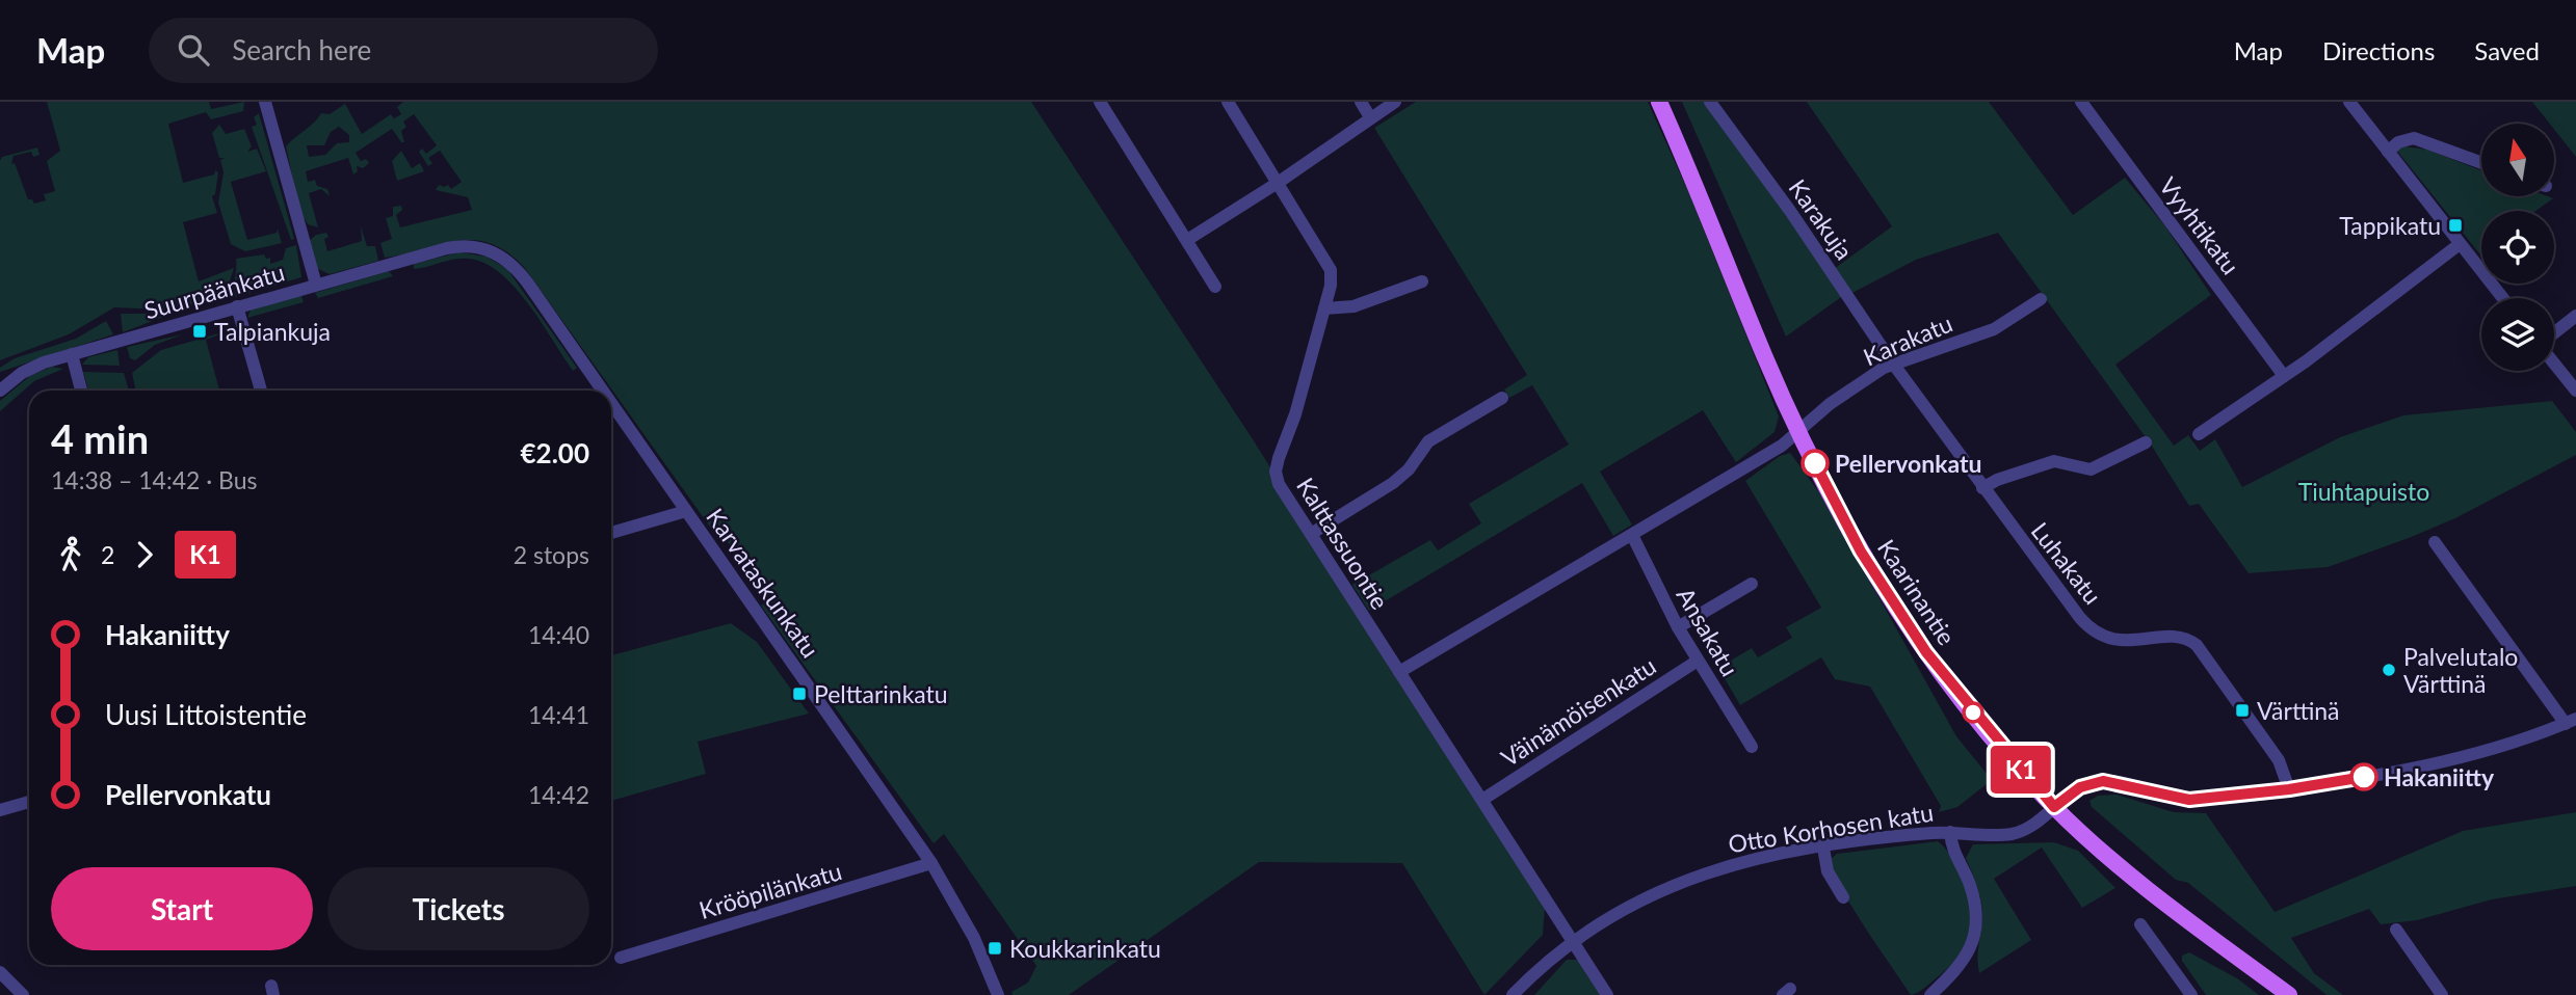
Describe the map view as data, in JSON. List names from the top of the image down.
{
  "streets": {
    "main road": ["Kaarinantie"],
    "street": [
      "Karakuja",
      "Vyyhtikatu",
      "Suurpäänkatu",
      "Karakatu",
      "Kalttassuontie",
      "Luhakatu",
      "Karvataskunkatu",
      "Ansakatu",
      "Väinämöisenkatu",
      "Otto Korhosen katu",
      "Krööpilänkatu"
    ]
  },
  "crossings": [
    ["Karakuja", "Karakatu"],
    ["Karakuja", "Luhakatu"],
    ["Suurpäänkatu", "Karvataskunkatu"],
    ["Karakatu", "Luhakatu"],
    ["Karakatu", "Kaarinantie"],
    ["Kalttassuontie", "Väinämöisenkatu"],
    ["Kalttassuontie", "Otto Korhosen katu"],
    ["Luhakatu", "Otto Korhosen katu"],
    ["Karvataskunkatu", "Krööpilänkatu"],
    ["Kaarinantie", "Otto Korhosen katu"],
    ["Ansakatu", "Väinämöisenkatu"]
  ],
  "parks": ["Tiuhtapuisto"],
  "places": {
    "transit": [
      "Tappikatu",
      "Talpiankuja",
      "Pelttarinkatu",
      "Värttinä",
      "Koukkarinkatu"
    ],
    "other": ["Pellervonkatu", "Palvelutalo Värttinä", "Hakaniitty"]
  },
  "lines": ["bus line K1"],
  "north": "top",
  "page": {
    "header": "Map",
    "search": "Search here",
    "nav": ["Map", "Directions", "Saved"],
    "on_map": "K1",
    "heading": ["4 min", "14:38 – 14:42 · Bus", "€2.00"],
    "legs": ["2", "K1", "2 stops"],
    "list": [
      {
        "name": "Hakaniitty",
        "value": "14:40"
      },
      {
        "name": "Uusi Littoistentie",
        "value": "14:41"
      },
      {
        "name": "Pellervonkatu",
        "value": "14:42"
      }
    ],
    "buttons": ["Start", "Tickets"]
  }
}
